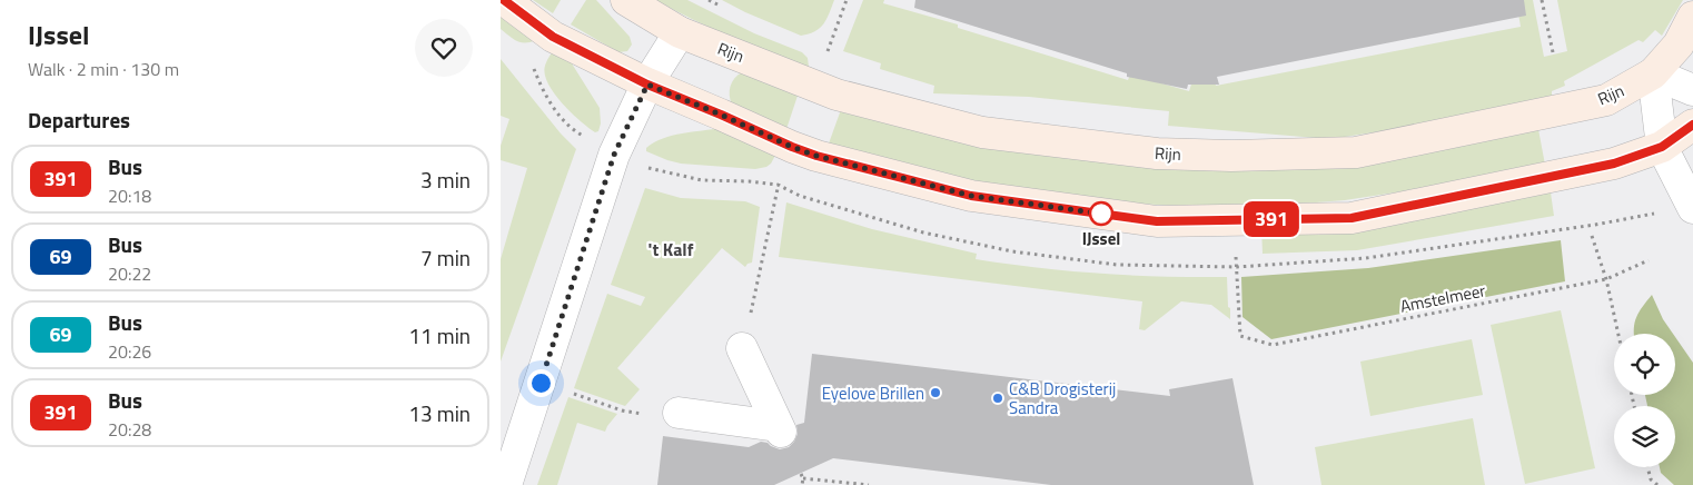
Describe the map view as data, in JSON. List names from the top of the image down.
{
  "streets": {
    "main road": ["Rijn"],
    "path": ["Amstelmeer"]
  },
  "districts": ["'t Kalf"],
  "places": ["IJssel", "Eyelove Brillen", "C&B Drogisterij Sandra"],
  "lines": ["bus line 391"],
  "page": {
    "heading": [
      ["IJssel", "Walk · 2 min · 130 m"],
      "Departures"
    ],
    "on_map": "391",
    "list": [
      {
        "mark": "391",
        "name": "Bus",
        "note": "20:18",
        "value": "3 min"
      },
      {
        "mark": "69",
        "name": "Bus",
        "note": "20:22",
        "value": "7 min"
      },
      {
        "mark": "69",
        "name": "Bus",
        "note": "20:26",
        "value": "11 min"
      },
      {
        "mark": "391",
        "name": "Bus",
        "note": "20:28",
        "value": "13 min"
      }
    ]
  }
}
